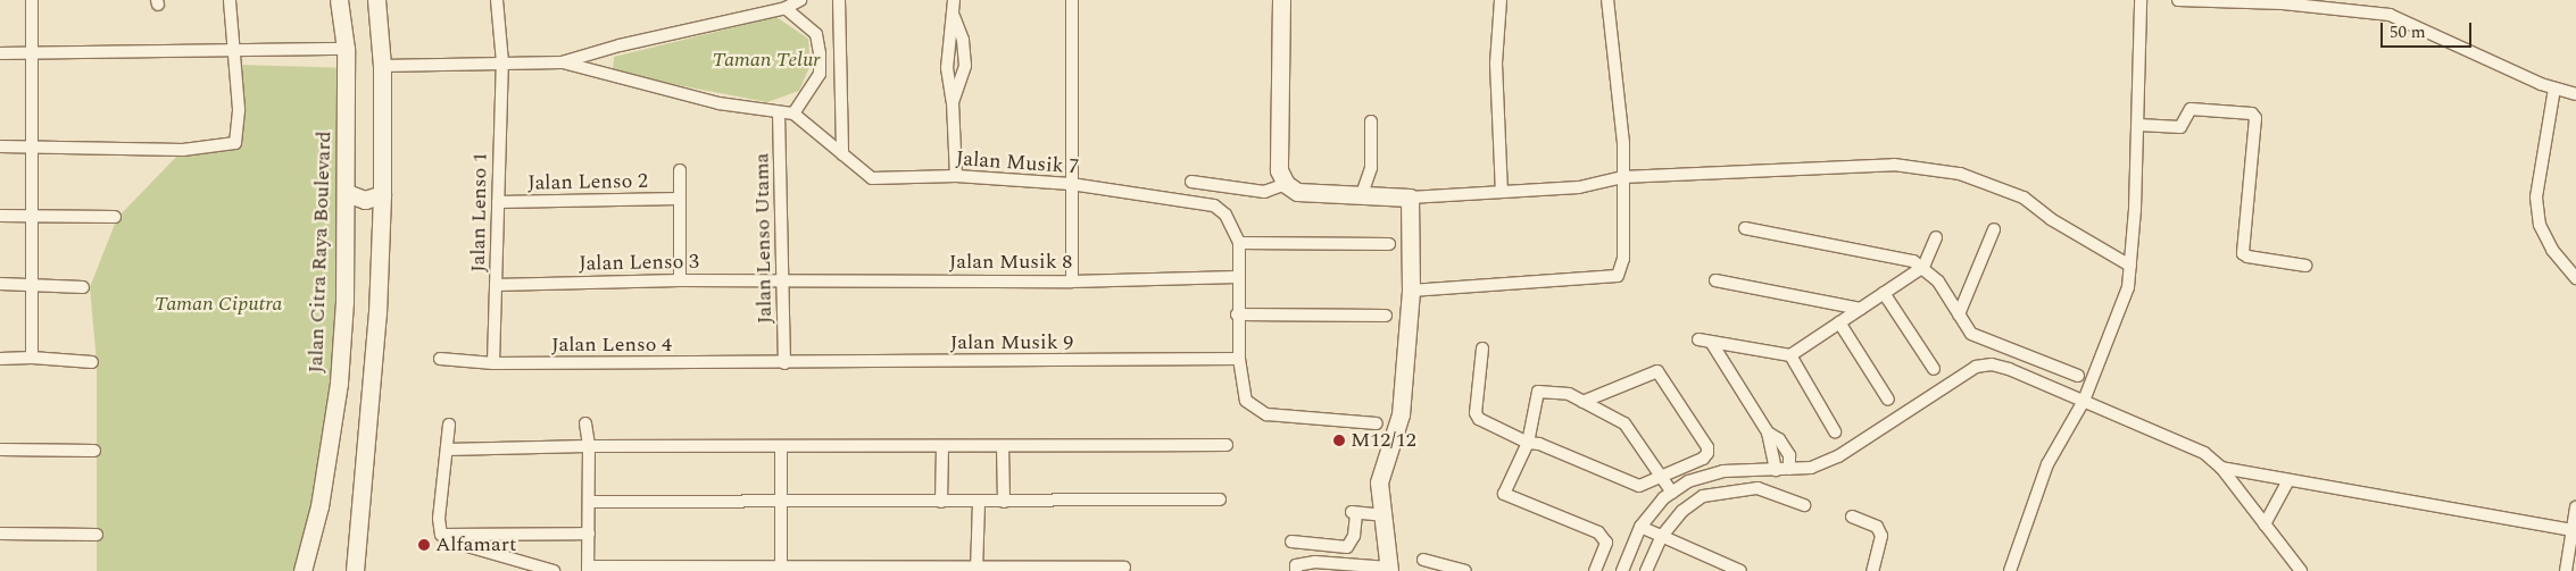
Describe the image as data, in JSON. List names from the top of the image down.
{
  "streets": {
    "main road": ["Jalan Citra Raya Boulevard"],
    "street": [
      "Jalan Musik 7",
      "Jalan Lenso 2",
      "Jalan Lenso 1",
      "Jalan Lenso Utama",
      "Jalan Musik 8",
      "Jalan Lenso 3",
      "Jalan Musik 9",
      "Jalan Lenso 4"
    ]
  },
  "crossings": [
    ["Jalan Lenso 2", "Jalan Lenso 1"],
    ["Jalan Lenso 1", "Jalan Lenso 3"],
    ["Jalan Lenso 1", "Jalan Lenso 4"],
    ["Jalan Lenso Utama", "Jalan Musik 8"],
    ["Jalan Lenso Utama", "Jalan Lenso 3"],
    ["Jalan Lenso Utama", "Jalan Musik 9"],
    ["Jalan Lenso Utama", "Jalan Lenso 4"],
    ["Jalan Musik 8", "Jalan Lenso 3"],
    ["Jalan Musik 9", "Jalan Lenso 4"]
  ],
  "parks": ["Taman Telur", "Taman Ciputra"],
  "places": ["M12/12", "Alfamart"],
  "scale_bar": "50 m"
}
